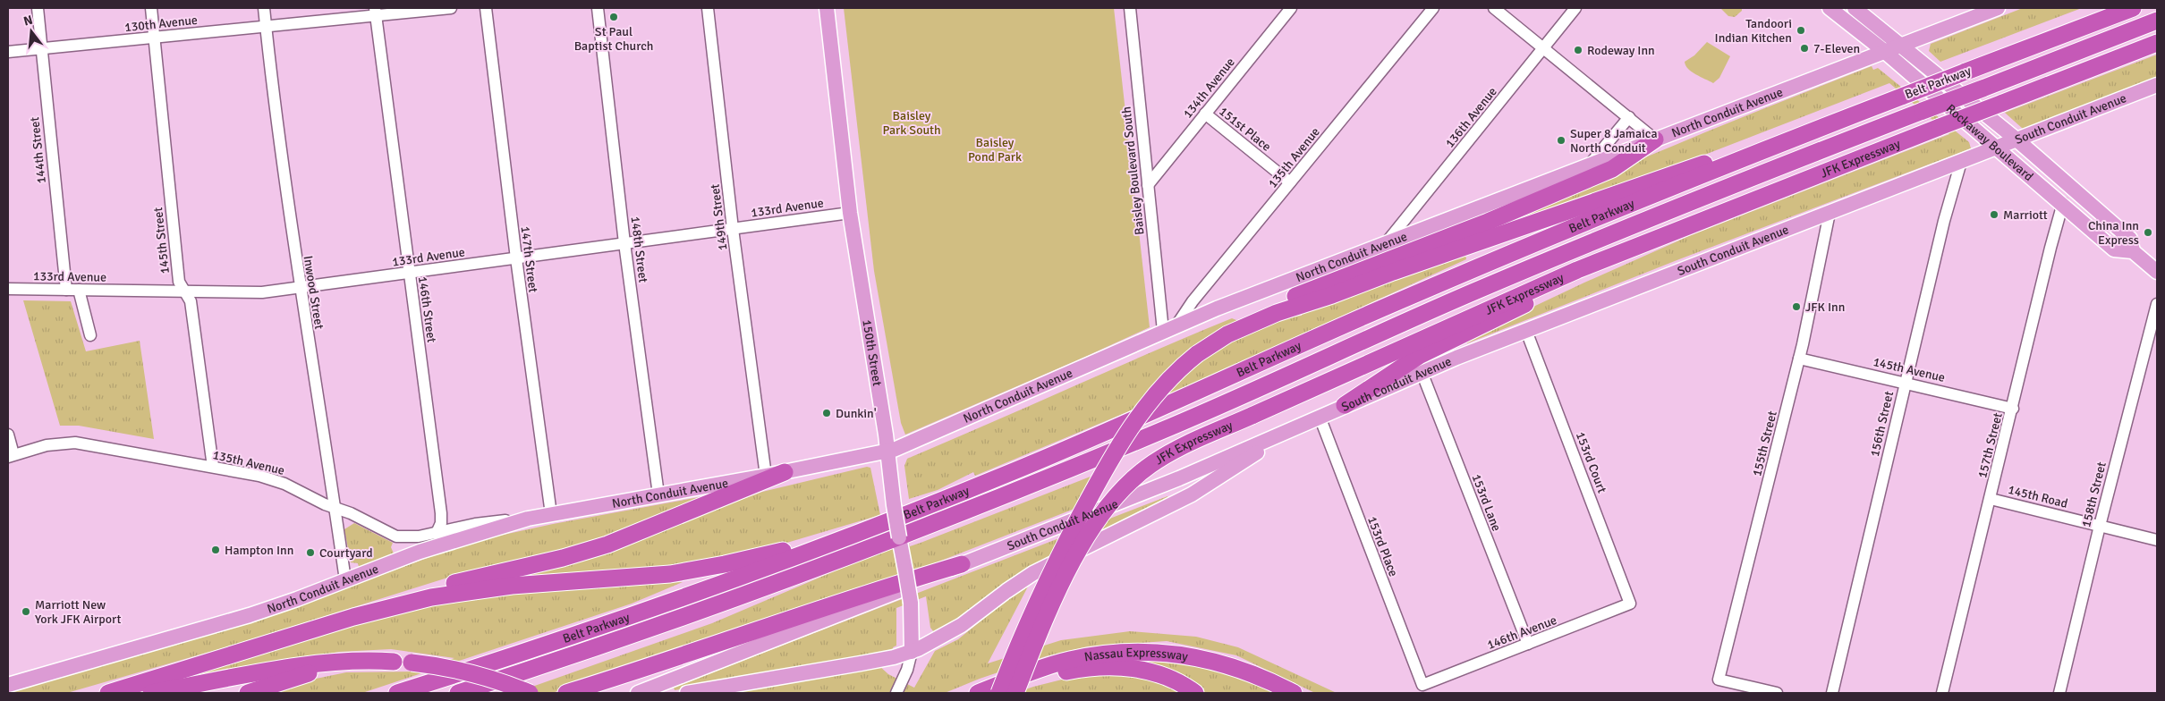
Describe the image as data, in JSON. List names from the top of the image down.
{
  "streets": {
    "highway": ["Belt Parkway", "JFK Expressway", "Nassau Expressway"],
    "main road": [
      "North Conduit Avenue",
      "South Conduit Avenue",
      "Rockaway Boulevard",
      "150th Street"
    ],
    "street": [
      "130th Avenue",
      "134th Avenue",
      "136th Avenue",
      "151st Place",
      "144th Street",
      "135th Avenue",
      "Baisley Boulevard South",
      "133rd Avenue",
      "149th Street",
      "145th Street",
      "148th Street",
      "147th Street",
      "Inwood Street",
      "146th Street",
      "145th Avenue",
      "156th Street",
      "155th Street",
      "157th Street",
      "153rd Court",
      "158th Street",
      "145th Road",
      "153rd Lane",
      "153rd Place",
      "146th Avenue"
    ]
  },
  "crossings": [
    ["130th Avenue", "144th Street"],
    ["130th Avenue", "145th Street"],
    ["130th Avenue", "Inwood Street"],
    ["130th Avenue", "146th Street"],
    ["134th Avenue", "151st Place"],
    ["134th Avenue", "Baisley Boulevard South"],
    ["North Conduit Avenue", "136th Avenue"],
    ["North Conduit Avenue", "Rockaway Boulevard"],
    ["North Conduit Avenue", "135th Avenue"],
    ["North Conduit Avenue", "Baisley Boulevard South"],
    ["North Conduit Avenue", "149th Street"],
    ["North Conduit Avenue", "148th Street"],
    ["North Conduit Avenue", "147th Street"],
    ["North Conduit Avenue", "Inwood Street"],
    ["North Conduit Avenue", "150th Street"],
    ["South Conduit Avenue", "Rockaway Boulevard"],
    ["South Conduit Avenue", "156th Street"],
    ["South Conduit Avenue", "155th Street"],
    ["South Conduit Avenue", "153rd Court"],
    ["South Conduit Avenue", "153rd Lane"],
    ["South Conduit Avenue", "153rd Place"],
    ["151st Place", "135th Avenue"],
    ["Rockaway Boulevard", "157th Street"],
    ["144th Street", "133rd Avenue"],
    ["135th Avenue", "Baisley Boulevard South"],
    ["135th Avenue", "145th Street"],
    ["135th Avenue", "Inwood Street"],
    ["135th Avenue", "146th Street"],
    ["133rd Avenue", "149th Street"],
    ["133rd Avenue", "145th Street"],
    ["133rd Avenue", "148th Street"],
    ["133rd Avenue", "147th Street"],
    ["133rd Avenue", "Inwood Street"],
    ["133rd Avenue", "146th Street"],
    ["133rd Avenue", "150th Street"],
    ["145th Avenue", "156th Street"],
    ["145th Avenue", "155th Street"],
    ["145th Avenue", "157th Street"],
    ["157th Street", "145th Road"],
    ["153rd Court", "146th Avenue"],
    ["158th Street", "145th Road"],
    ["153rd Lane", "146th Avenue"],
    ["153rd Place", "146th Avenue"]
  ],
  "parks": ["Baisley Park South", "Baisley Pond Park"],
  "places": [
    "St Paul Baptist Church",
    "Tandoori Indian Kitchen",
    "7-Eleven",
    "Rodeway Inn",
    "Super 8 Jamaica North Conduit",
    "Marriott",
    "China Inn Express",
    "JFK Inn",
    "Dunkin'",
    "Hampton Inn",
    "Courtyard",
    "Marriott New York JFK Airport"
  ],
  "north": "top"
}
